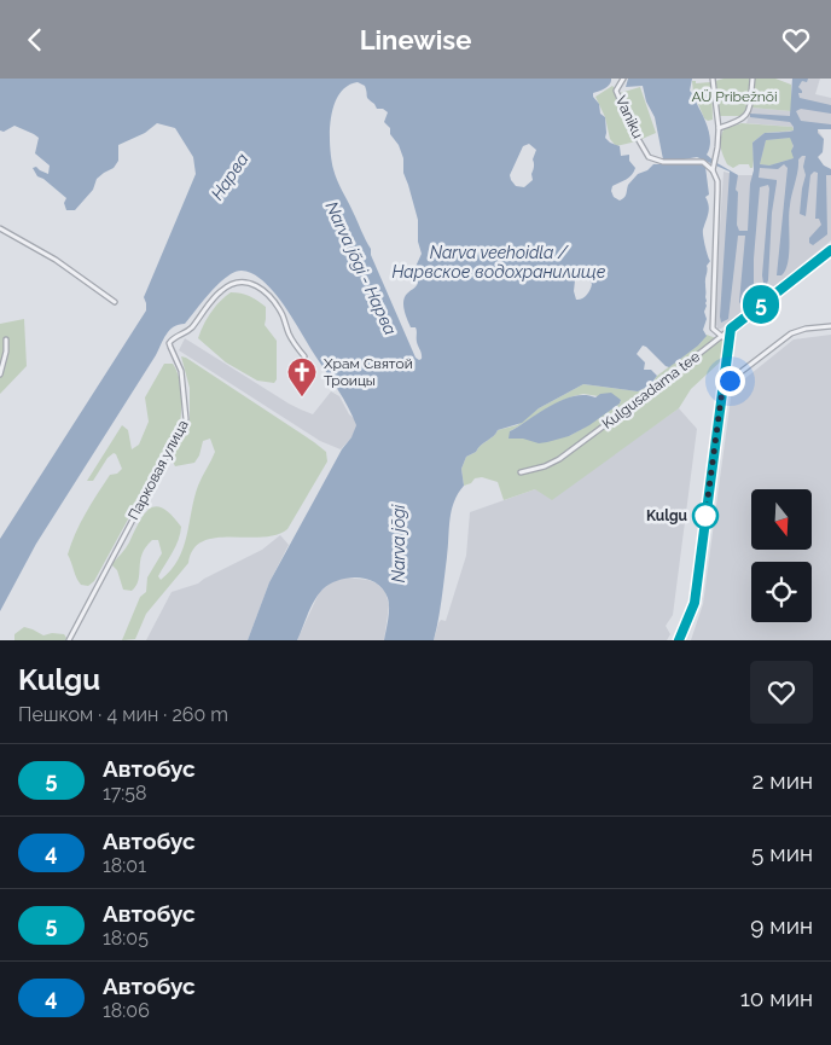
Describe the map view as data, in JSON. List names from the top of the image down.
{
  "streets": {
    "street": ["Vaniku", "Kulgusadama tee", "Парковая улица"]
  },
  "water": [
    "Нарва",
    "Narva veehoidla / Нарвское водохранилище",
    "Narva jõgi - Нарва",
    "Narva jõgi"
  ],
  "parks": ["AÜ Pribežnõi"],
  "places": {
    "church": ["Храм Святой Троицы"],
    "other": ["Kulgu"]
  },
  "lines": ["bus line 5"],
  "north": "bottom",
  "page": {
    "header": "Linewise",
    "on_map": "5",
    "heading": ["Kulgu", "Пешком · 4 мин · 260 m"],
    "list": [
      {
        "mark": "5",
        "name": "Автобус",
        "note": "17:58",
        "value": "2 мин"
      },
      {
        "mark": "4",
        "name": "Автобус",
        "note": "18:01",
        "value": "5 мин"
      },
      {
        "mark": "5",
        "name": "Автобус",
        "note": "18:05",
        "value": "9 мин"
      },
      {
        "mark": "4",
        "name": "Автобус",
        "note": "18:06",
        "value": "10 мин"
      }
    ]
  }
}
